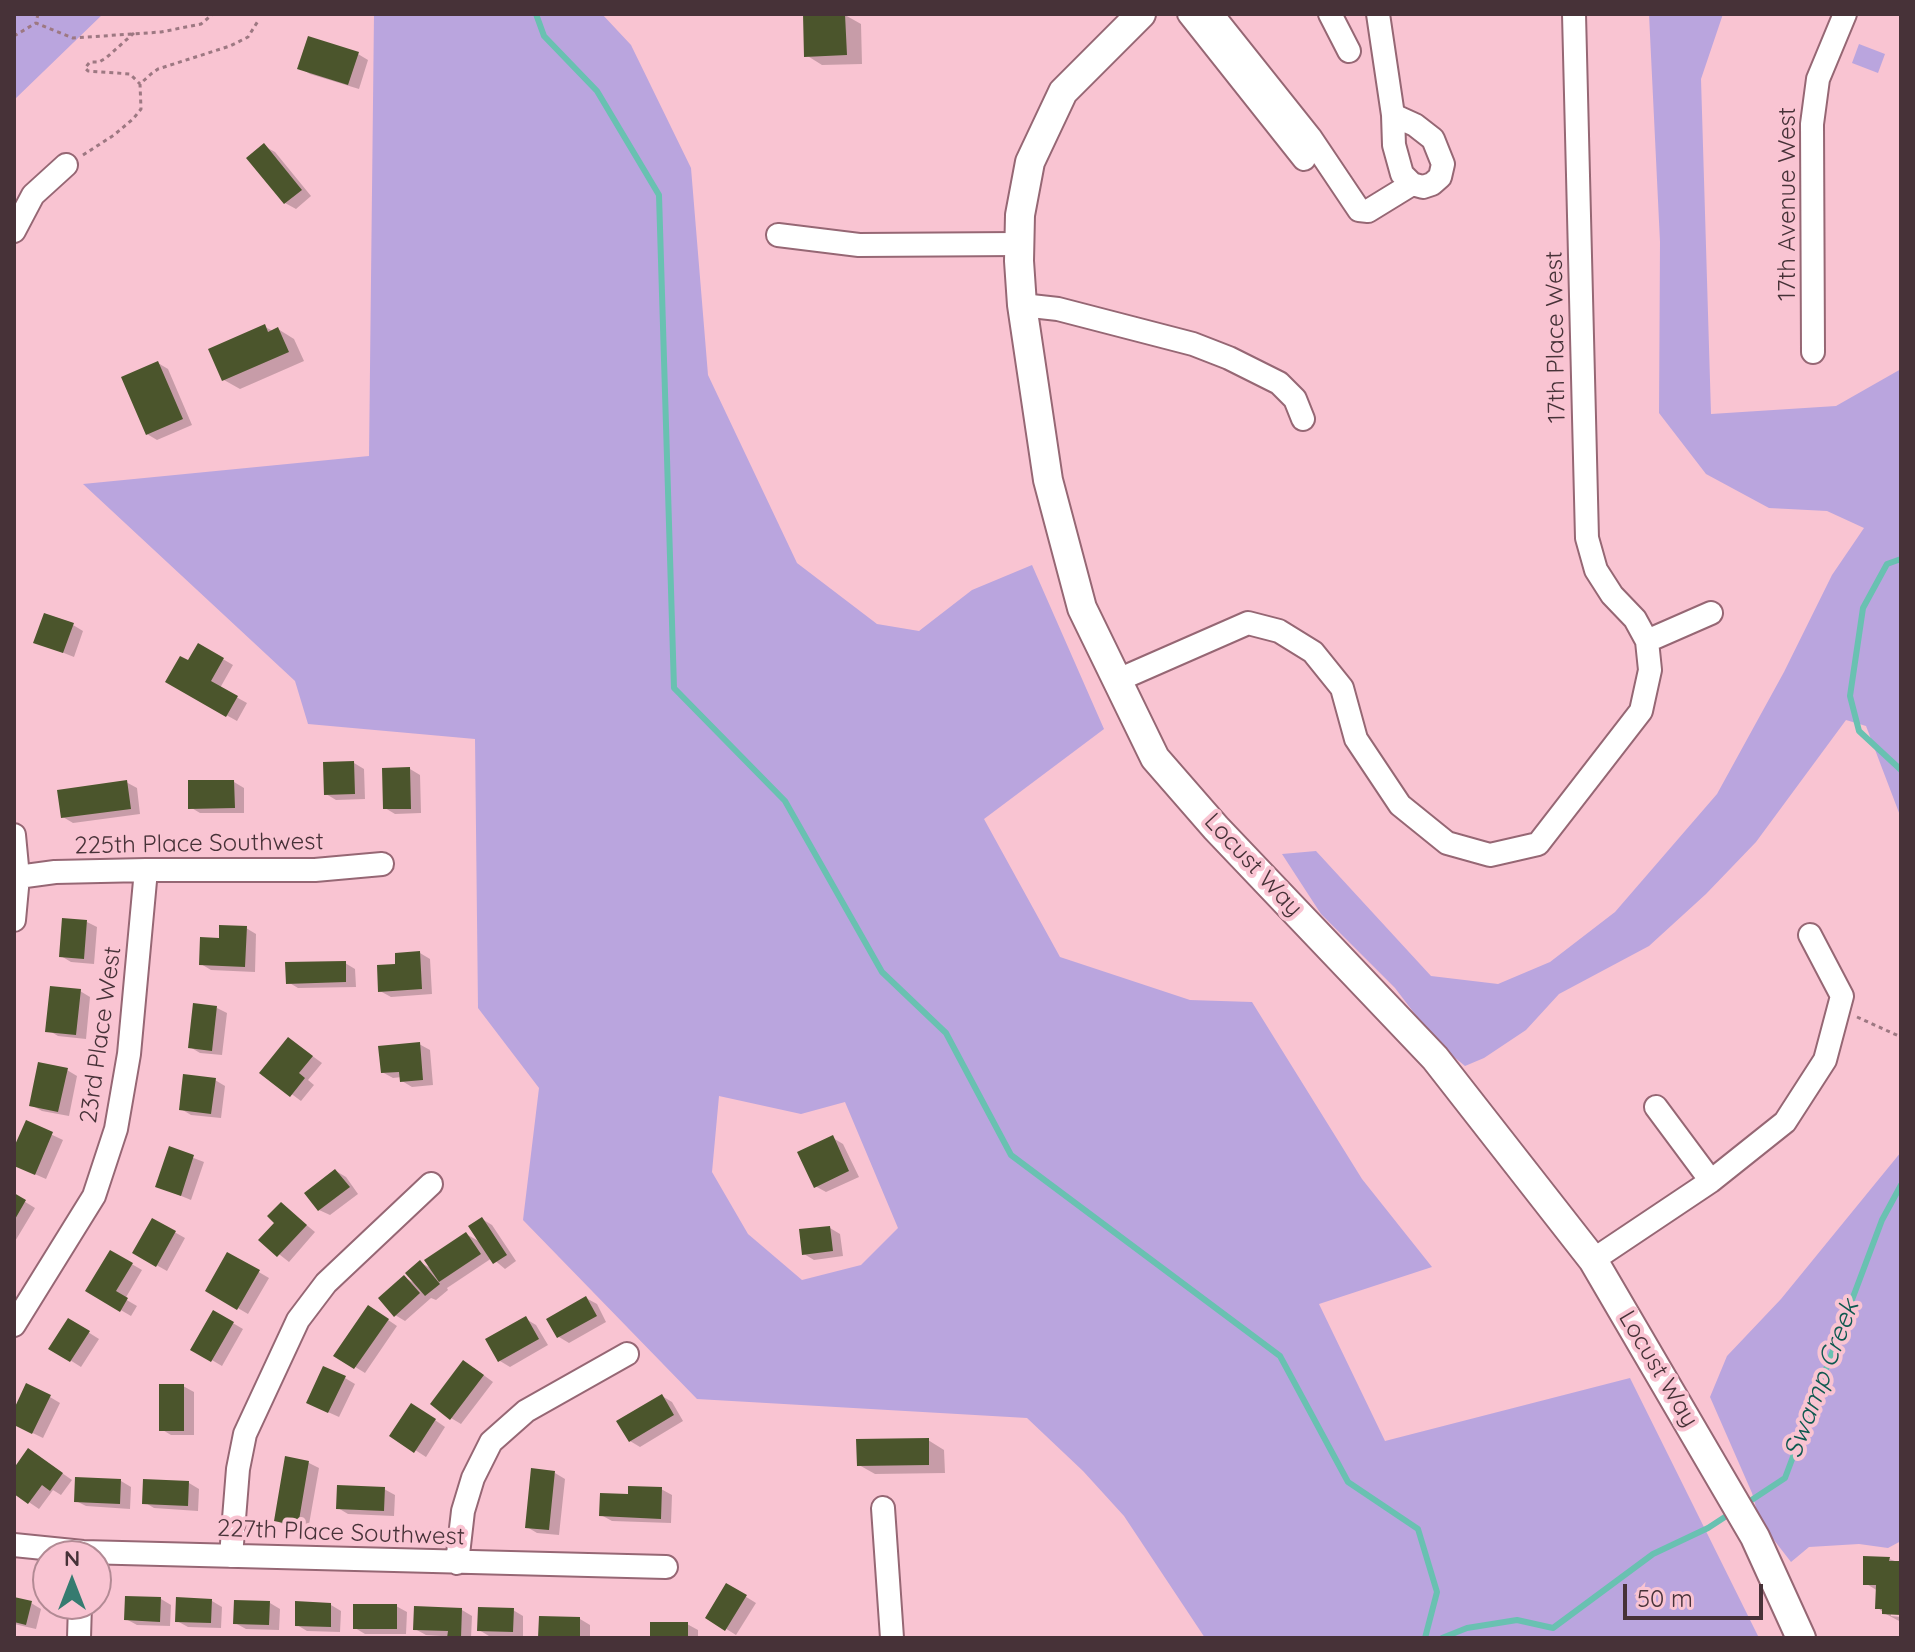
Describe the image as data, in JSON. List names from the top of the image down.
{
  "streets": {
    "main road": ["Locust Way"],
    "street": [
      "17th Avenue West",
      "17th Place West",
      "225th Place Southwest",
      "23rd Place West",
      "227th Place Southwest"
    ]
  },
  "crossings": [
    ["225th Place Southwest", "23rd Place West"]
  ],
  "water": ["Swamp Creek"],
  "scale_bar": "50 m",
  "north": "top"
}
